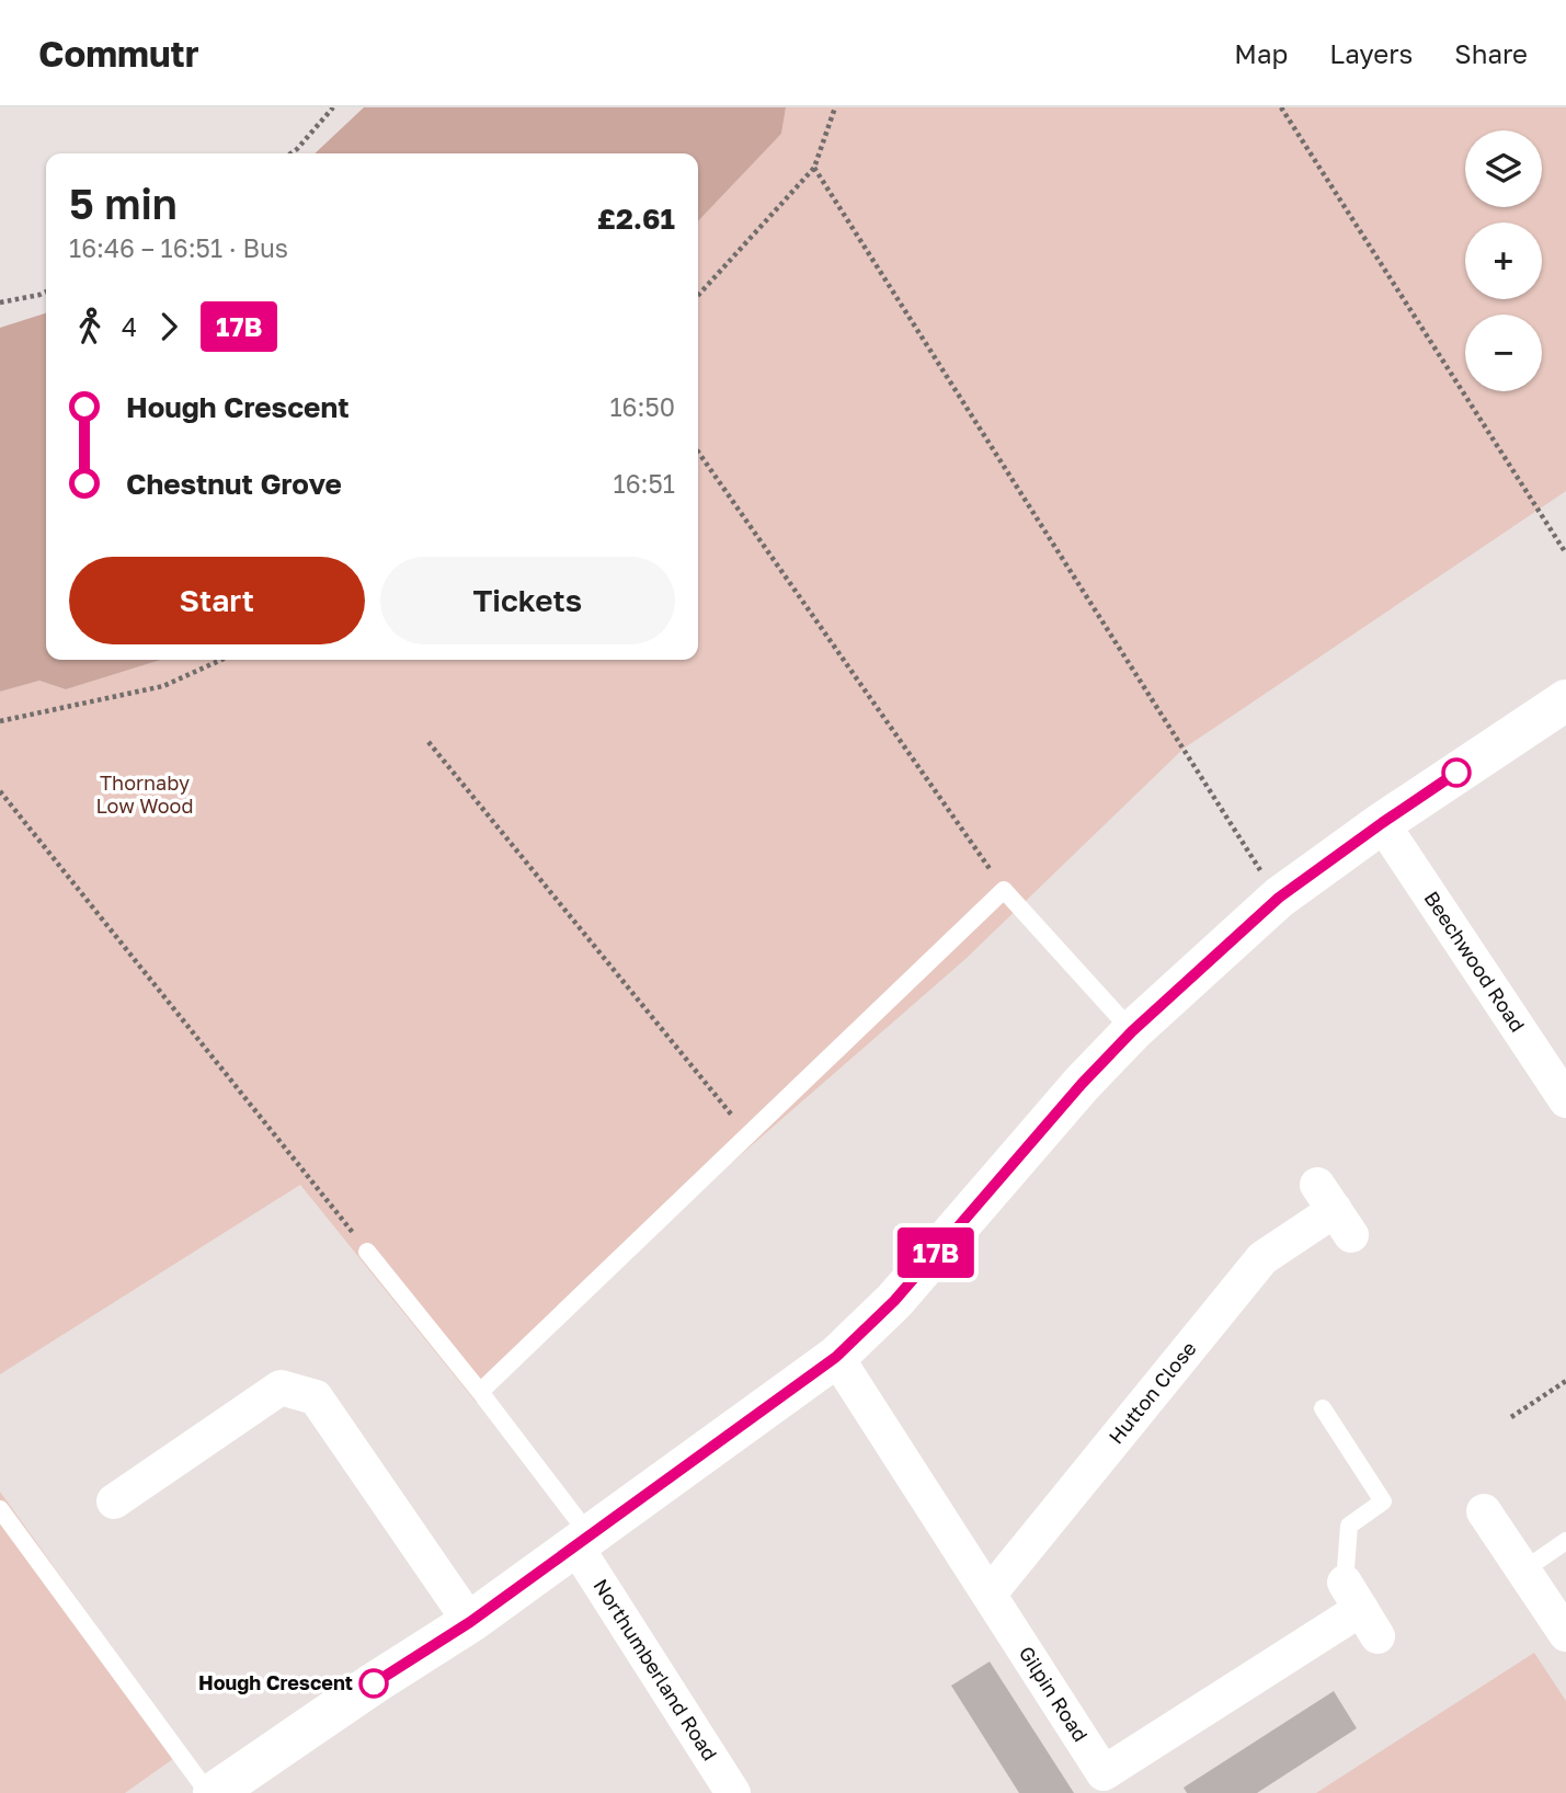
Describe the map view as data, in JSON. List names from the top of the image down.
{
  "streets": {
    "street": [
      "Beechwood Road",
      "Hutton Close",
      "Northumberland Road",
      "Gilpin Road"
    ]
  },
  "crossings": [
    ["Hutton Close", "Gilpin Road"]
  ],
  "parks": ["Thornaby Low Wood"],
  "places": ["Hough Crescent"],
  "lines": ["bus line 17B"],
  "page": {
    "header": "Commutr",
    "nav": ["Map", "Layers", "Share"],
    "on_map": "17B",
    "map_buttons": ["+", "−"],
    "heading": ["5 min", "16:46 – 16:51 · Bus", "£2.61"],
    "legs": ["4", "17B"],
    "list": [
      {
        "name": "Hough Crescent",
        "value": "16:50"
      },
      {
        "name": "Chestnut Grove",
        "value": "16:51"
      }
    ],
    "buttons": ["Start", "Tickets"]
  }
}
